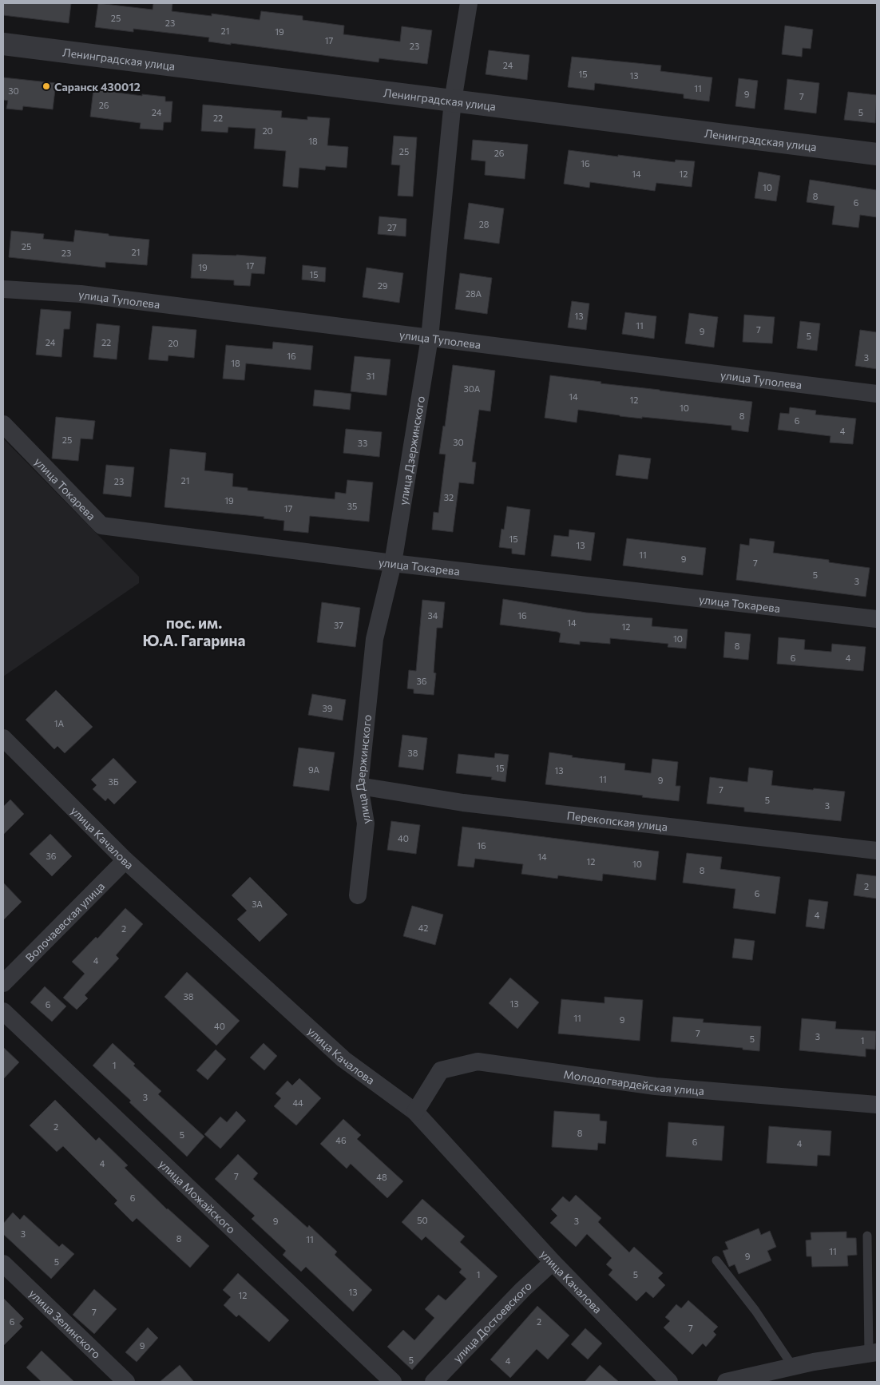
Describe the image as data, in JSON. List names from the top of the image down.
{
  "streets": {
    "street": [
      "Ленинградская улица",
      "улица Туполева",
      "улица Дзержинского",
      "улица Токарева",
      "Перекопская улица",
      "улица Качалова",
      "Волочаевская улица",
      "Молодогвардейская улица",
      "улица Можайского",
      "улица Достоевского",
      "улица Зелинского"
    ]
  },
  "crossings": [
    ["Ленинградская улица", "улица Дзержинского"],
    ["улица Туполева", "улица Дзержинского"],
    ["улица Дзержинского", "улица Токарева"],
    ["улица Дзержинского", "Перекопская улица"],
    ["улица Качалова", "Волочаевская улица"],
    ["улица Качалова", "Молодогвардейская улица"],
    ["улица Качалова", "улица Достоевского"]
  ],
  "districts": ["пос. им. Ю.А. Гагарина"],
  "places": ["Саранск 430012"],
  "house_numbers": [
    "25",
    "23",
    "21",
    "19",
    "17",
    "23",
    "24",
    "15",
    "13",
    "11",
    "30",
    "9",
    "7",
    "26",
    "24",
    "5",
    "22",
    "20",
    "18",
    "25",
    "26",
    "16",
    "14",
    "12",
    "10",
    "8",
    "6",
    "28",
    "27",
    "25",
    "21",
    "23",
    "17",
    "19",
    "15",
    "29",
    "28А",
    "13",
    "11",
    "7",
    "9",
    "5",
    "24",
    "22",
    "20",
    "16",
    "3",
    "18",
    "31",
    "30А",
    "14",
    "12",
    "10",
    "8",
    "6",
    "4",
    "25",
    "30",
    "33",
    "21",
    "23",
    "32",
    "19",
    "35",
    "17",
    "15",
    "13",
    "11",
    "9",
    "7",
    "5",
    "3",
    "34",
    "16",
    "14",
    "37",
    "12",
    "10",
    "8",
    "6",
    "4",
    "36",
    "39",
    "1А",
    "38",
    "15",
    "9А",
    "13",
    "11",
    "9",
    "3Б",
    "7",
    "5",
    "3",
    "40",
    "16",
    "36",
    "14",
    "12",
    "10",
    "8",
    "2",
    "6",
    "3А",
    "4",
    "42",
    "2",
    "4",
    "38",
    "13",
    "6",
    "11",
    "9",
    "40",
    "7",
    "3",
    "5",
    "1",
    "1",
    "3",
    "44",
    "2",
    "8",
    "5",
    "46",
    "6",
    "4",
    "4",
    "7",
    "48",
    "6",
    "50",
    "9",
    "3",
    "3",
    "8",
    "11",
    "11",
    "9",
    "5",
    "1",
    "5",
    "13",
    "12",
    "7",
    "6",
    "2",
    "7",
    "9",
    "5",
    "4"
  ]
}
